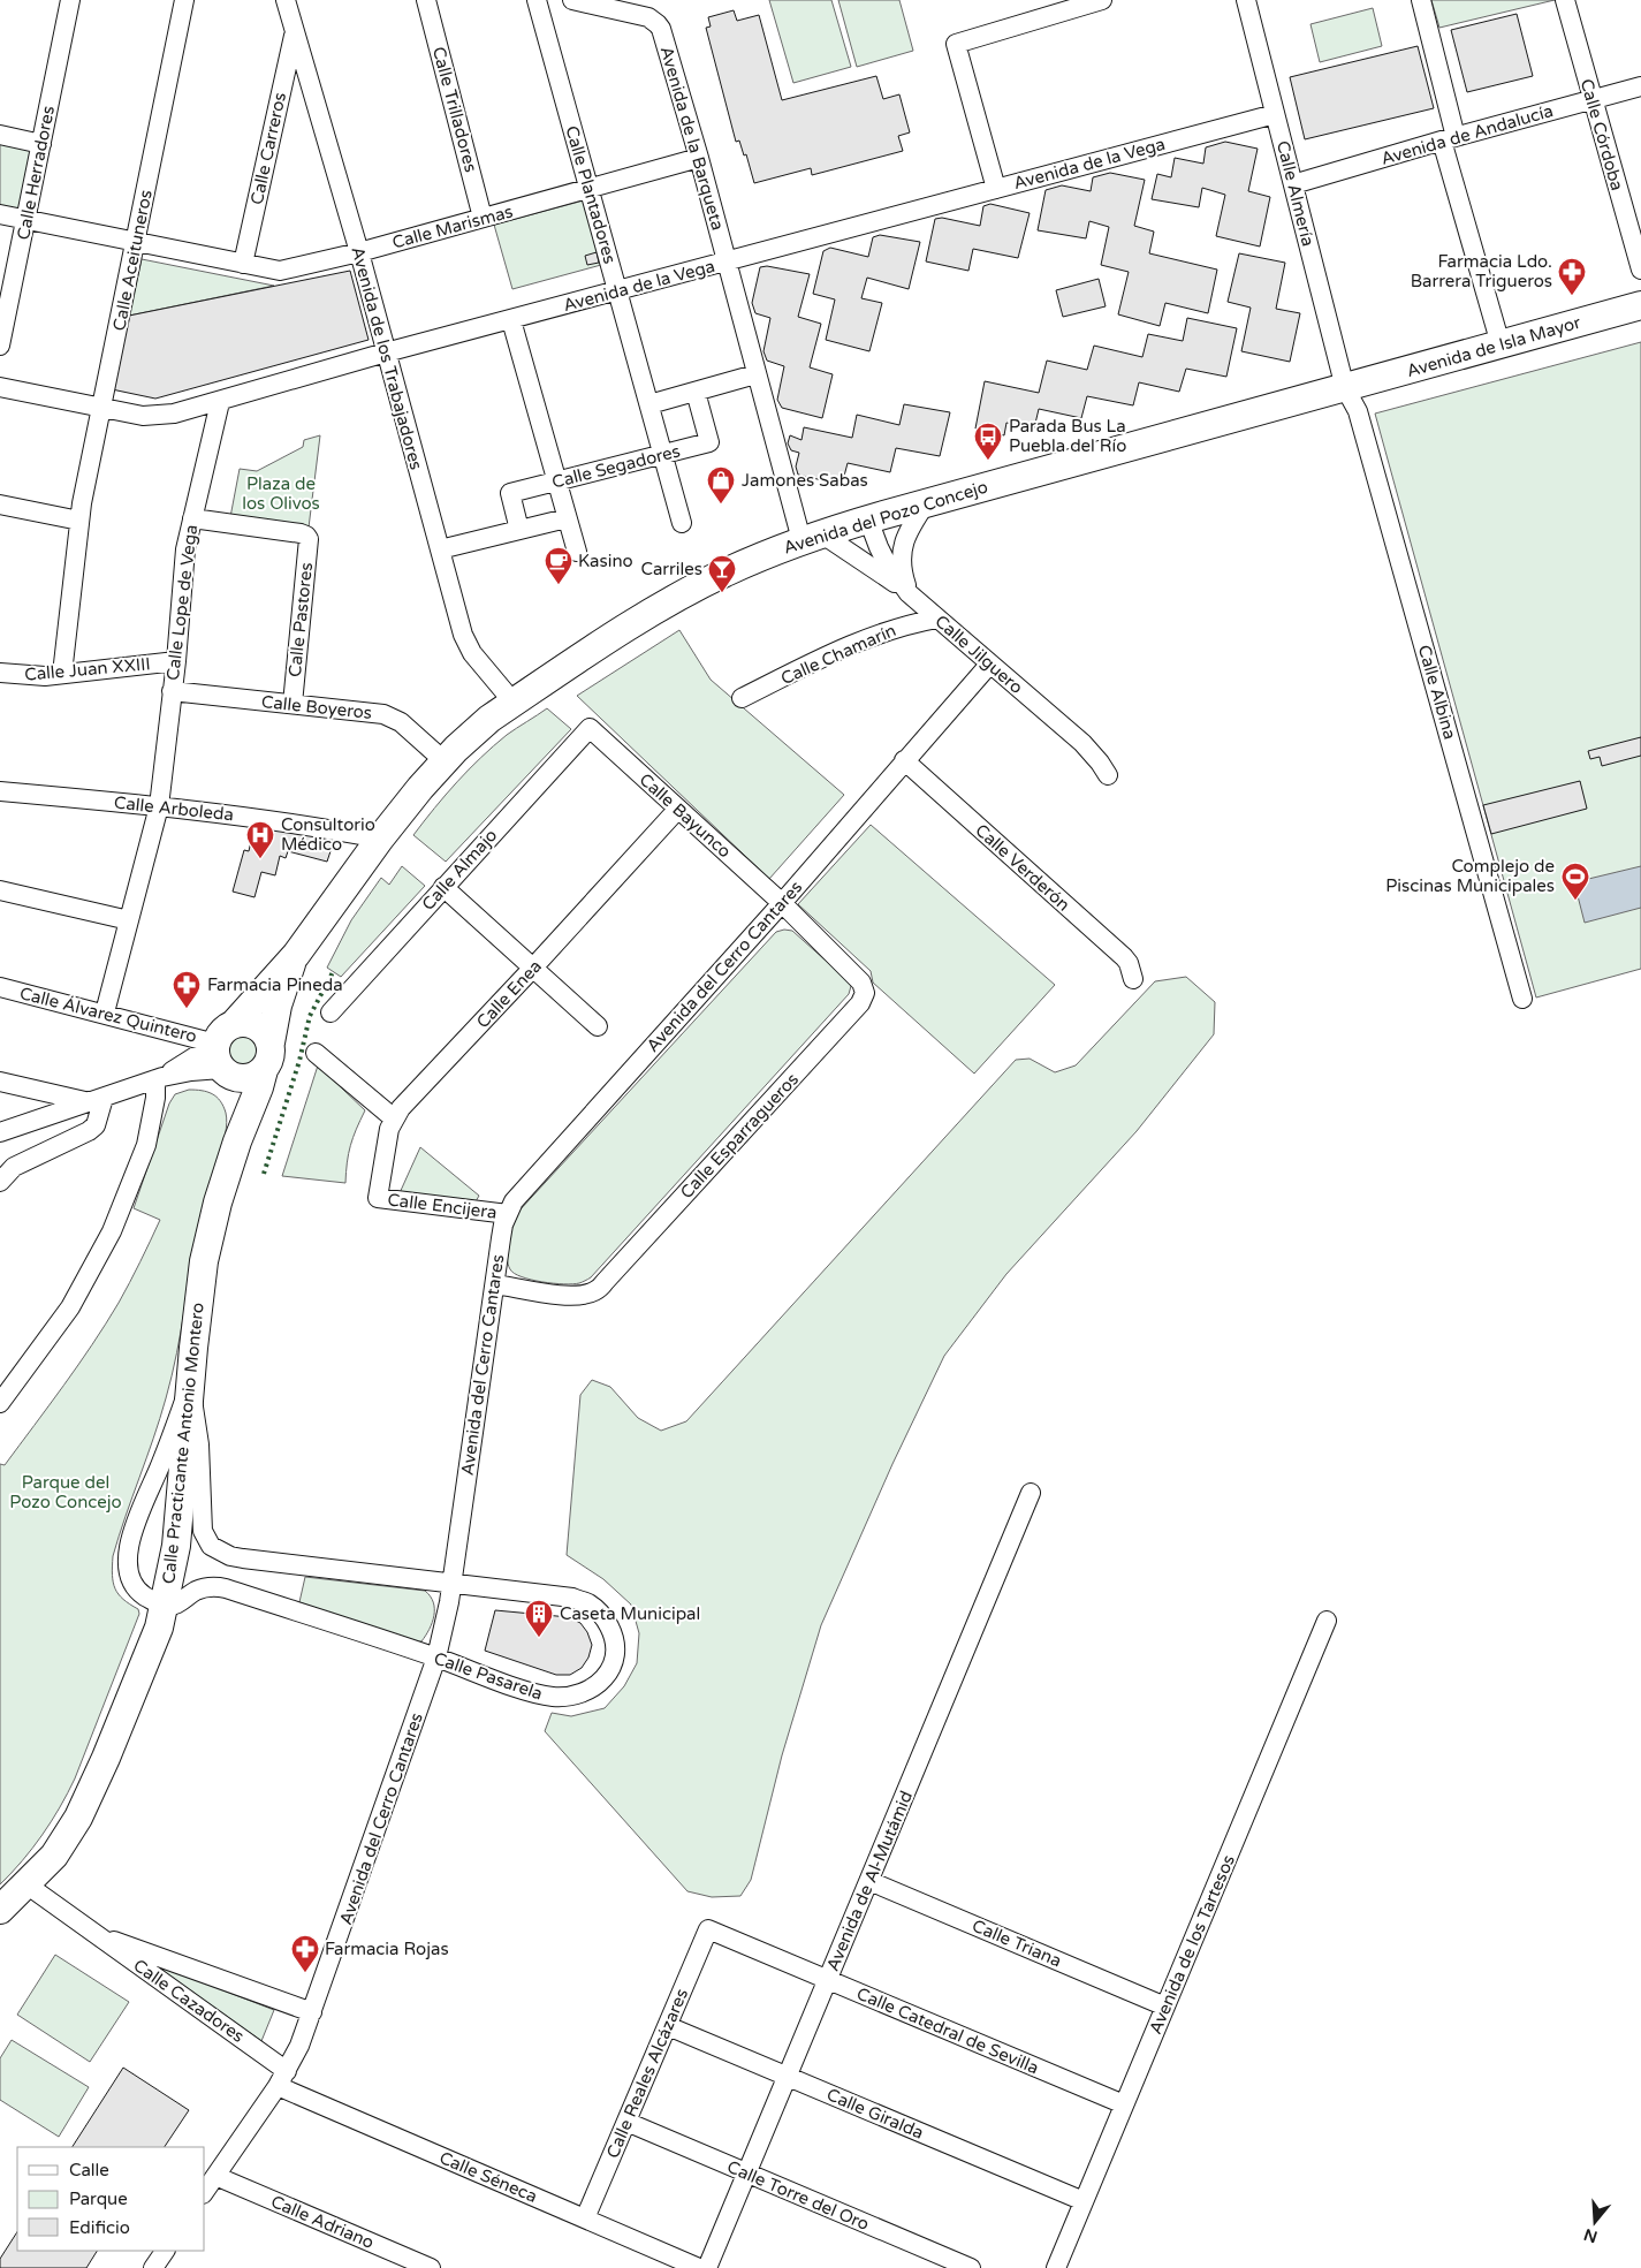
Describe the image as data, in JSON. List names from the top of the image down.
{
  "streets": {
    "main road": ["Avenida de Isla Mayor", "Avenida del Pozo Concejo", "Calle Practicante Antonio Montero"],
    "street": [
      "Calle Trilladores",
      "Avenida de Andalucía",
      "Calle Córdoba",
      "Avenida de la Barqueta",
      "Calle Carreros",
      "Avenida de la Vega",
      "Calle Herradores",
      "Calle Almería",
      "Calle Plantadores",
      "Calle Marismas",
      "Calle Aceituneros",
      "Avenida de los Trabajadores",
      "Calle Segadores",
      "Calle Lope de Vega",
      "Calle Pastores",
      "Calle Chamarín",
      "Calle Jilguero",
      "Calle Juan XXIII",
      "Calle Albina",
      "Calle Boyeros",
      "Calle Arboleda",
      "Calle Bayunco",
      "Calle Verderón",
      "Calle Almajo",
      "Avenida del Cerro Cantares",
      "Calle Enea",
      "Calle Álvarez Quintero",
      "Calle Esparragueros",
      "Calle Encijera",
      "Calle Pasarela",
      "Avenida de Al-Mutámid",
      "Calle Triana",
      "Avenida de los Tartesos",
      "Calle Cazadores",
      "Calle Catedral de Sevilla",
      "Calle Reales Alcázares",
      "Calle Giralda",
      "Calle Séneca",
      "Calle Torre del Oro",
      "Calle Adriano"
    ]
  },
  "crossings": [
    ["Calle Trilladores", "Calle Marismas"],
    ["Avenida de Andalucía", "Calle Córdoba"],
    ["Avenida de Andalucía", "Calle Almería"],
    ["Avenida de la Barqueta", "Avenida de la Vega"],
    ["Avenida de la Barqueta", "Calle Marismas"],
    ["Avenida de la Barqueta", "Avenida del Pozo Concejo"],
    ["Calle Carreros", "Calle Marismas"],
    ["Calle Carreros", "Avenida de los Trabajadores"],
    ["Avenida de la Vega", "Calle Almería"],
    ["Avenida de la Vega", "Calle Plantadores"],
    ["Avenida de la Vega", "Calle Aceituneros"],
    ["Avenida de la Vega", "Avenida de los Trabajadores"],
    ["Avenida de la Vega", "Calle Lope de Vega"],
    ["Calle Herradores", "Calle Marismas"],
    ["Calle Almería", "Avenida de Isla Mayor"],
    ["Calle Almería", "Avenida del Pozo Concejo"],
    ["Calle Almería", "Calle Albina"],
    ["Calle Plantadores", "Calle Marismas"],
    ["Calle Plantadores", "Calle Segadores"],
    ["Calle Marismas", "Calle Aceituneros"],
    ["Calle Marismas", "Avenida de los Trabajadores"],
    ["Calle Aceituneros", "Calle Juan XXIII"],
    ["Avenida de Isla Mayor", "Avenida del Pozo Concejo"],
    ["Avenida de Isla Mayor", "Calle Albina"],
    ["Avenida de los Trabajadores", "Avenida del Pozo Concejo"],
    ["Avenida del Pozo Concejo", "Calle Jilguero"],
    ["Avenida del Pozo Concejo", "Calle Albina"],
    ["Avenida del Pozo Concejo", "Calle Boyeros"],
    ["Avenida del Pozo Concejo", "Calle Arboleda"],
    ["Avenida del Pozo Concejo", "Calle Álvarez Quintero"],
    ["Avenida del Pozo Concejo", "Calle Practicante Antonio Montero"],
    ["Calle Lope de Vega", "Calle Pastores"],
    ["Calle Lope de Vega", "Calle Juan XXIII"],
    ["Calle Lope de Vega", "Calle Boyeros"],
    ["Calle Lope de Vega", "Calle Arboleda"],
    ["Calle Lope de Vega", "Calle Álvarez Quintero"],
    ["Calle Pastores", "Calle Boyeros"],
    ["Calle Chamarín", "Calle Jilguero"],
    ["Calle Jilguero", "Avenida del Cerro Cantares"],
    ["Calle Bayunco", "Calle Almajo"],
    ["Calle Bayunco", "Avenida del Cerro Cantares"],
    ["Calle Bayunco", "Calle Enea"],
    ["Calle Bayunco", "Calle Esparragueros"],
    ["Calle Verderón", "Avenida del Cerro Cantares"],
    ["Avenida del Cerro Cantares", "Calle Esparragueros"],
    ["Avenida del Cerro Cantares", "Calle Encijera"],
    ["Avenida del Cerro Cantares", "Calle Pasarela"],
    ["Avenida del Cerro Cantares", "Calle Cazadores"],
    ["Avenida del Cerro Cantares", "Calle Séneca"],
    ["Avenida del Cerro Cantares", "Calle Adriano"],
    ["Calle Enea", "Calle Encijera"],
    ["Calle Álvarez Quintero", "Calle Practicante Antonio Montero"],
    ["Calle Practicante Antonio Montero", "Calle Pasarela"],
    ["Calle Practicante Antonio Montero", "Calle Cazadores"],
    ["Avenida de Al-Mutámid", "Calle Triana"],
    ["Avenida de Al-Mutámid", "Calle Catedral de Sevilla"],
    ["Avenida de Al-Mutámid", "Calle Giralda"],
    ["Avenida de Al-Mutámid", "Calle Torre del Oro"],
    ["Calle Triana", "Avenida de los Tartesos"],
    ["Avenida de los Tartesos", "Calle Catedral de Sevilla"],
    ["Avenida de los Tartesos", "Calle Giralda"],
    ["Calle Cazadores", "Calle Séneca"],
    ["Calle Catedral de Sevilla", "Calle Reales Alcázares"],
    ["Calle Reales Alcázares", "Calle Giralda"],
    ["Calle Reales Alcázares", "Calle Séneca"],
    ["Calle Reales Alcázares", "Calle Torre del Oro"]
  ],
  "parks": ["Plaza de los Olivos", "Parque del Pozo Concejo"],
  "places": {
    "pharmacy": ["Farmacia Ldo. Barrera Trigueros", "Farmacia Pineda", "Farmacia Rojas"],
    "bus stop": ["Parada Bus La Puebla del Río"],
    "shop": ["Jamones Sabas"],
    "cafe": ["Kasino"],
    "bar": ["Carriles"],
    "hospital": ["Consultorio Médico"],
    "sports": ["Complejo de Piscinas Municipales"],
    "building": ["Caseta Municipal"]
  },
  "legend": ["Calle", "Parque", "Edificio"],
  "north": "bottom"
}
